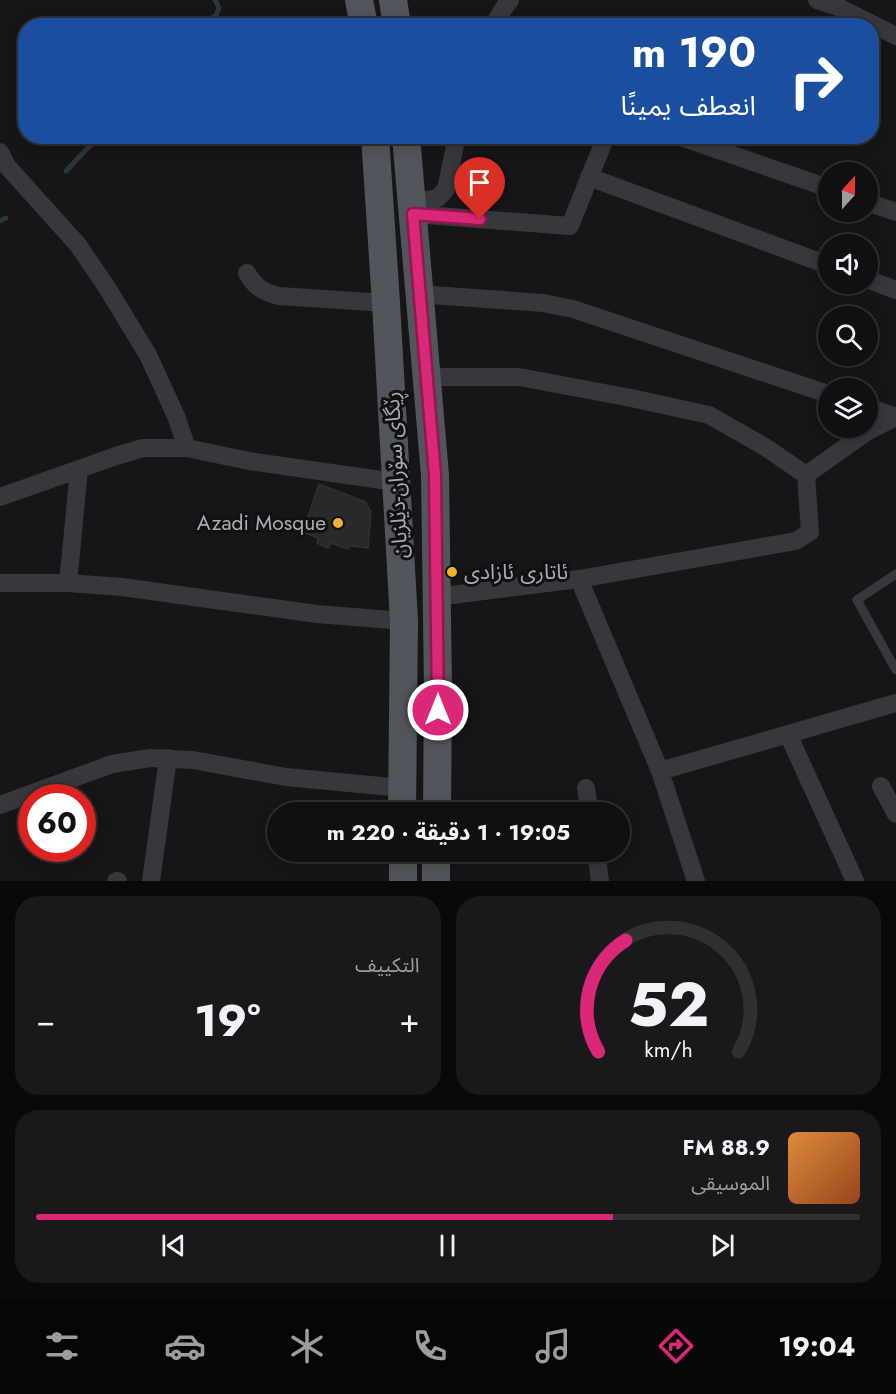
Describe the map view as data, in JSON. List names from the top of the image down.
{
  "streets": {
    "main road": ["ڕێگای سۆران-دێلزیان"]
  },
  "places": ["Azadi Mosque", "ئاتاری ئازادی"],
  "north": "top",
  "page": {
    "turn": ["190 m", "انعطف يمينًا"],
    "limit": "60",
    "trip": "19:05 · 1 دقيقة · 220 m",
    "tile": "التكييف",
    "heat": ["−", "19°", "+"],
    "song": ["88.9 FM", "الموسيقى"],
    "tabs": "19:04",
    "gauge": ["52", "km/h"]
  }
}
